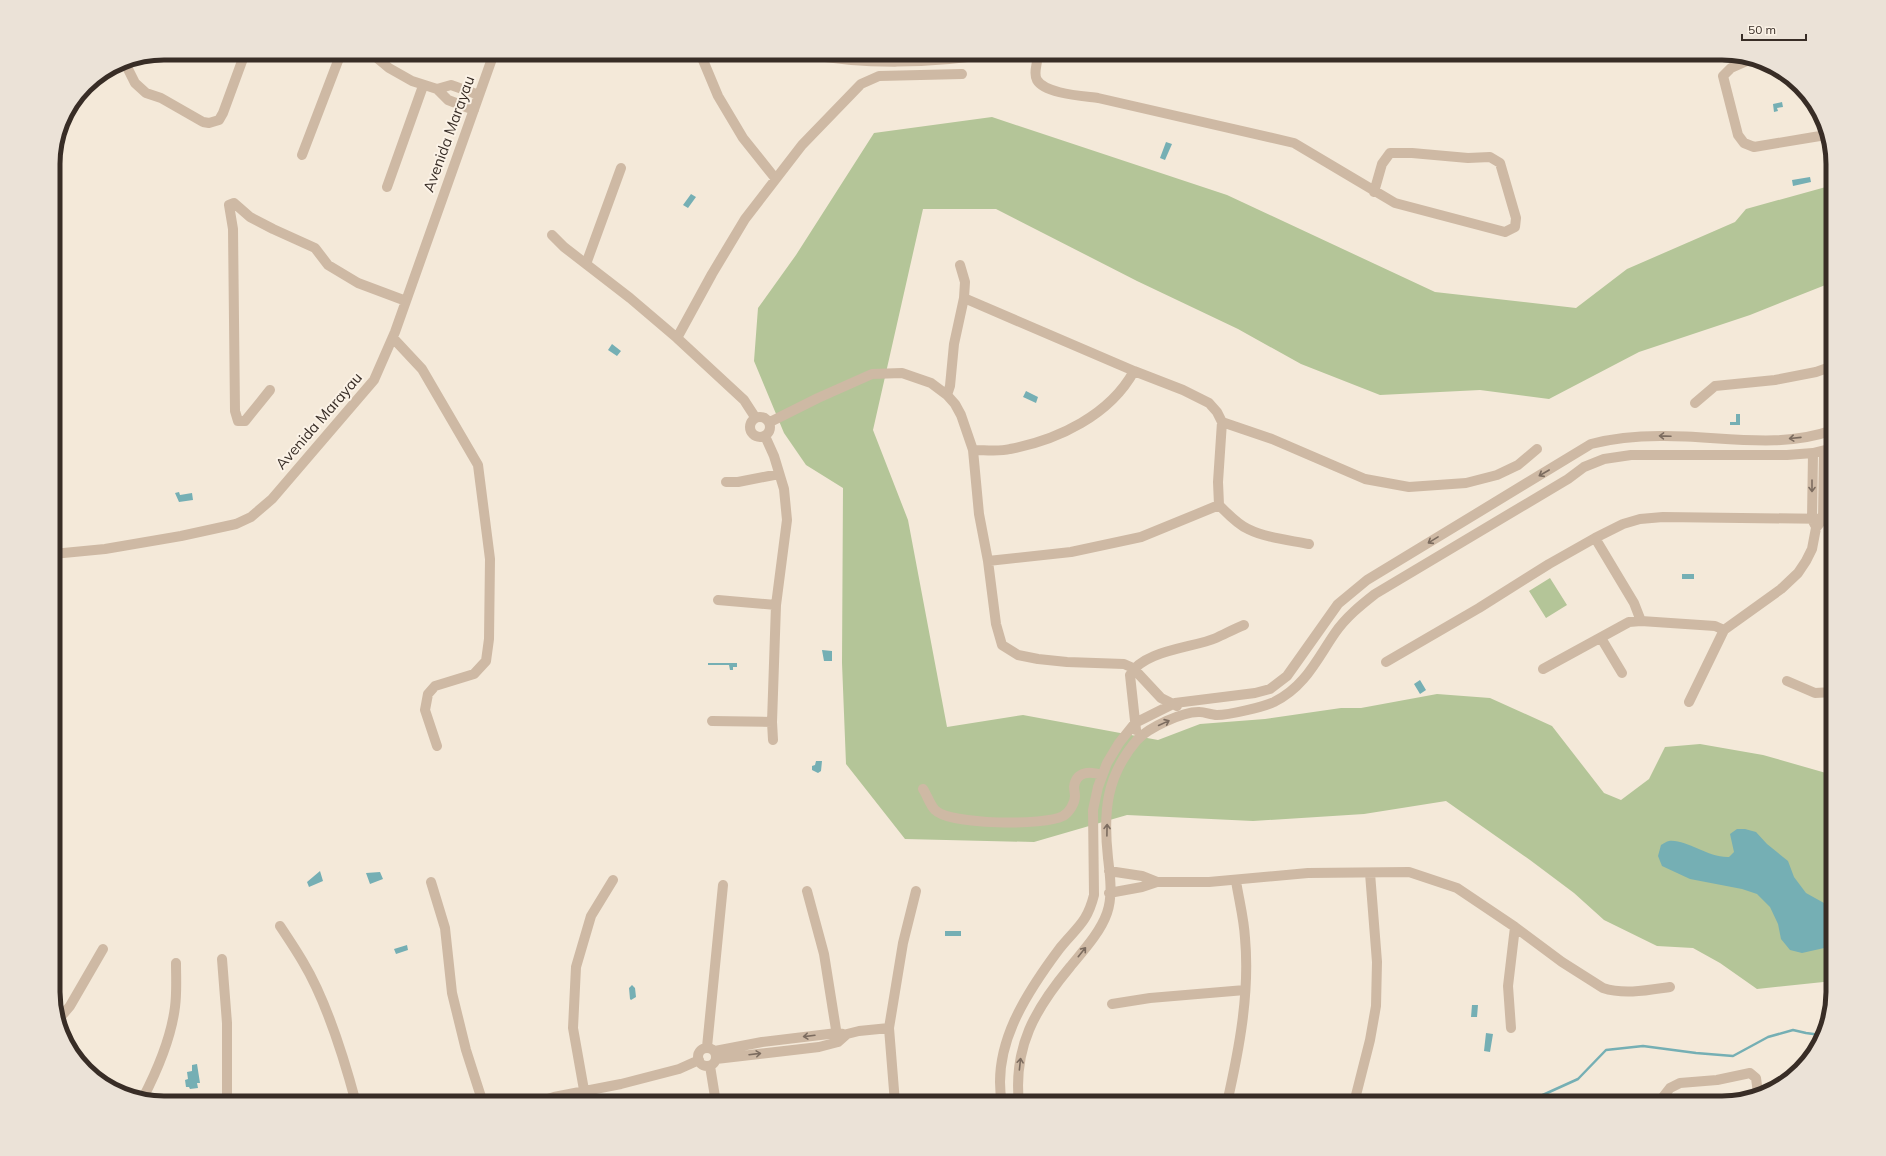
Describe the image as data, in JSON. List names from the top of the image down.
{
  "streets": {
    "street": ["Avenida Marayau"]
  },
  "scale_bar": "50 m"
}
